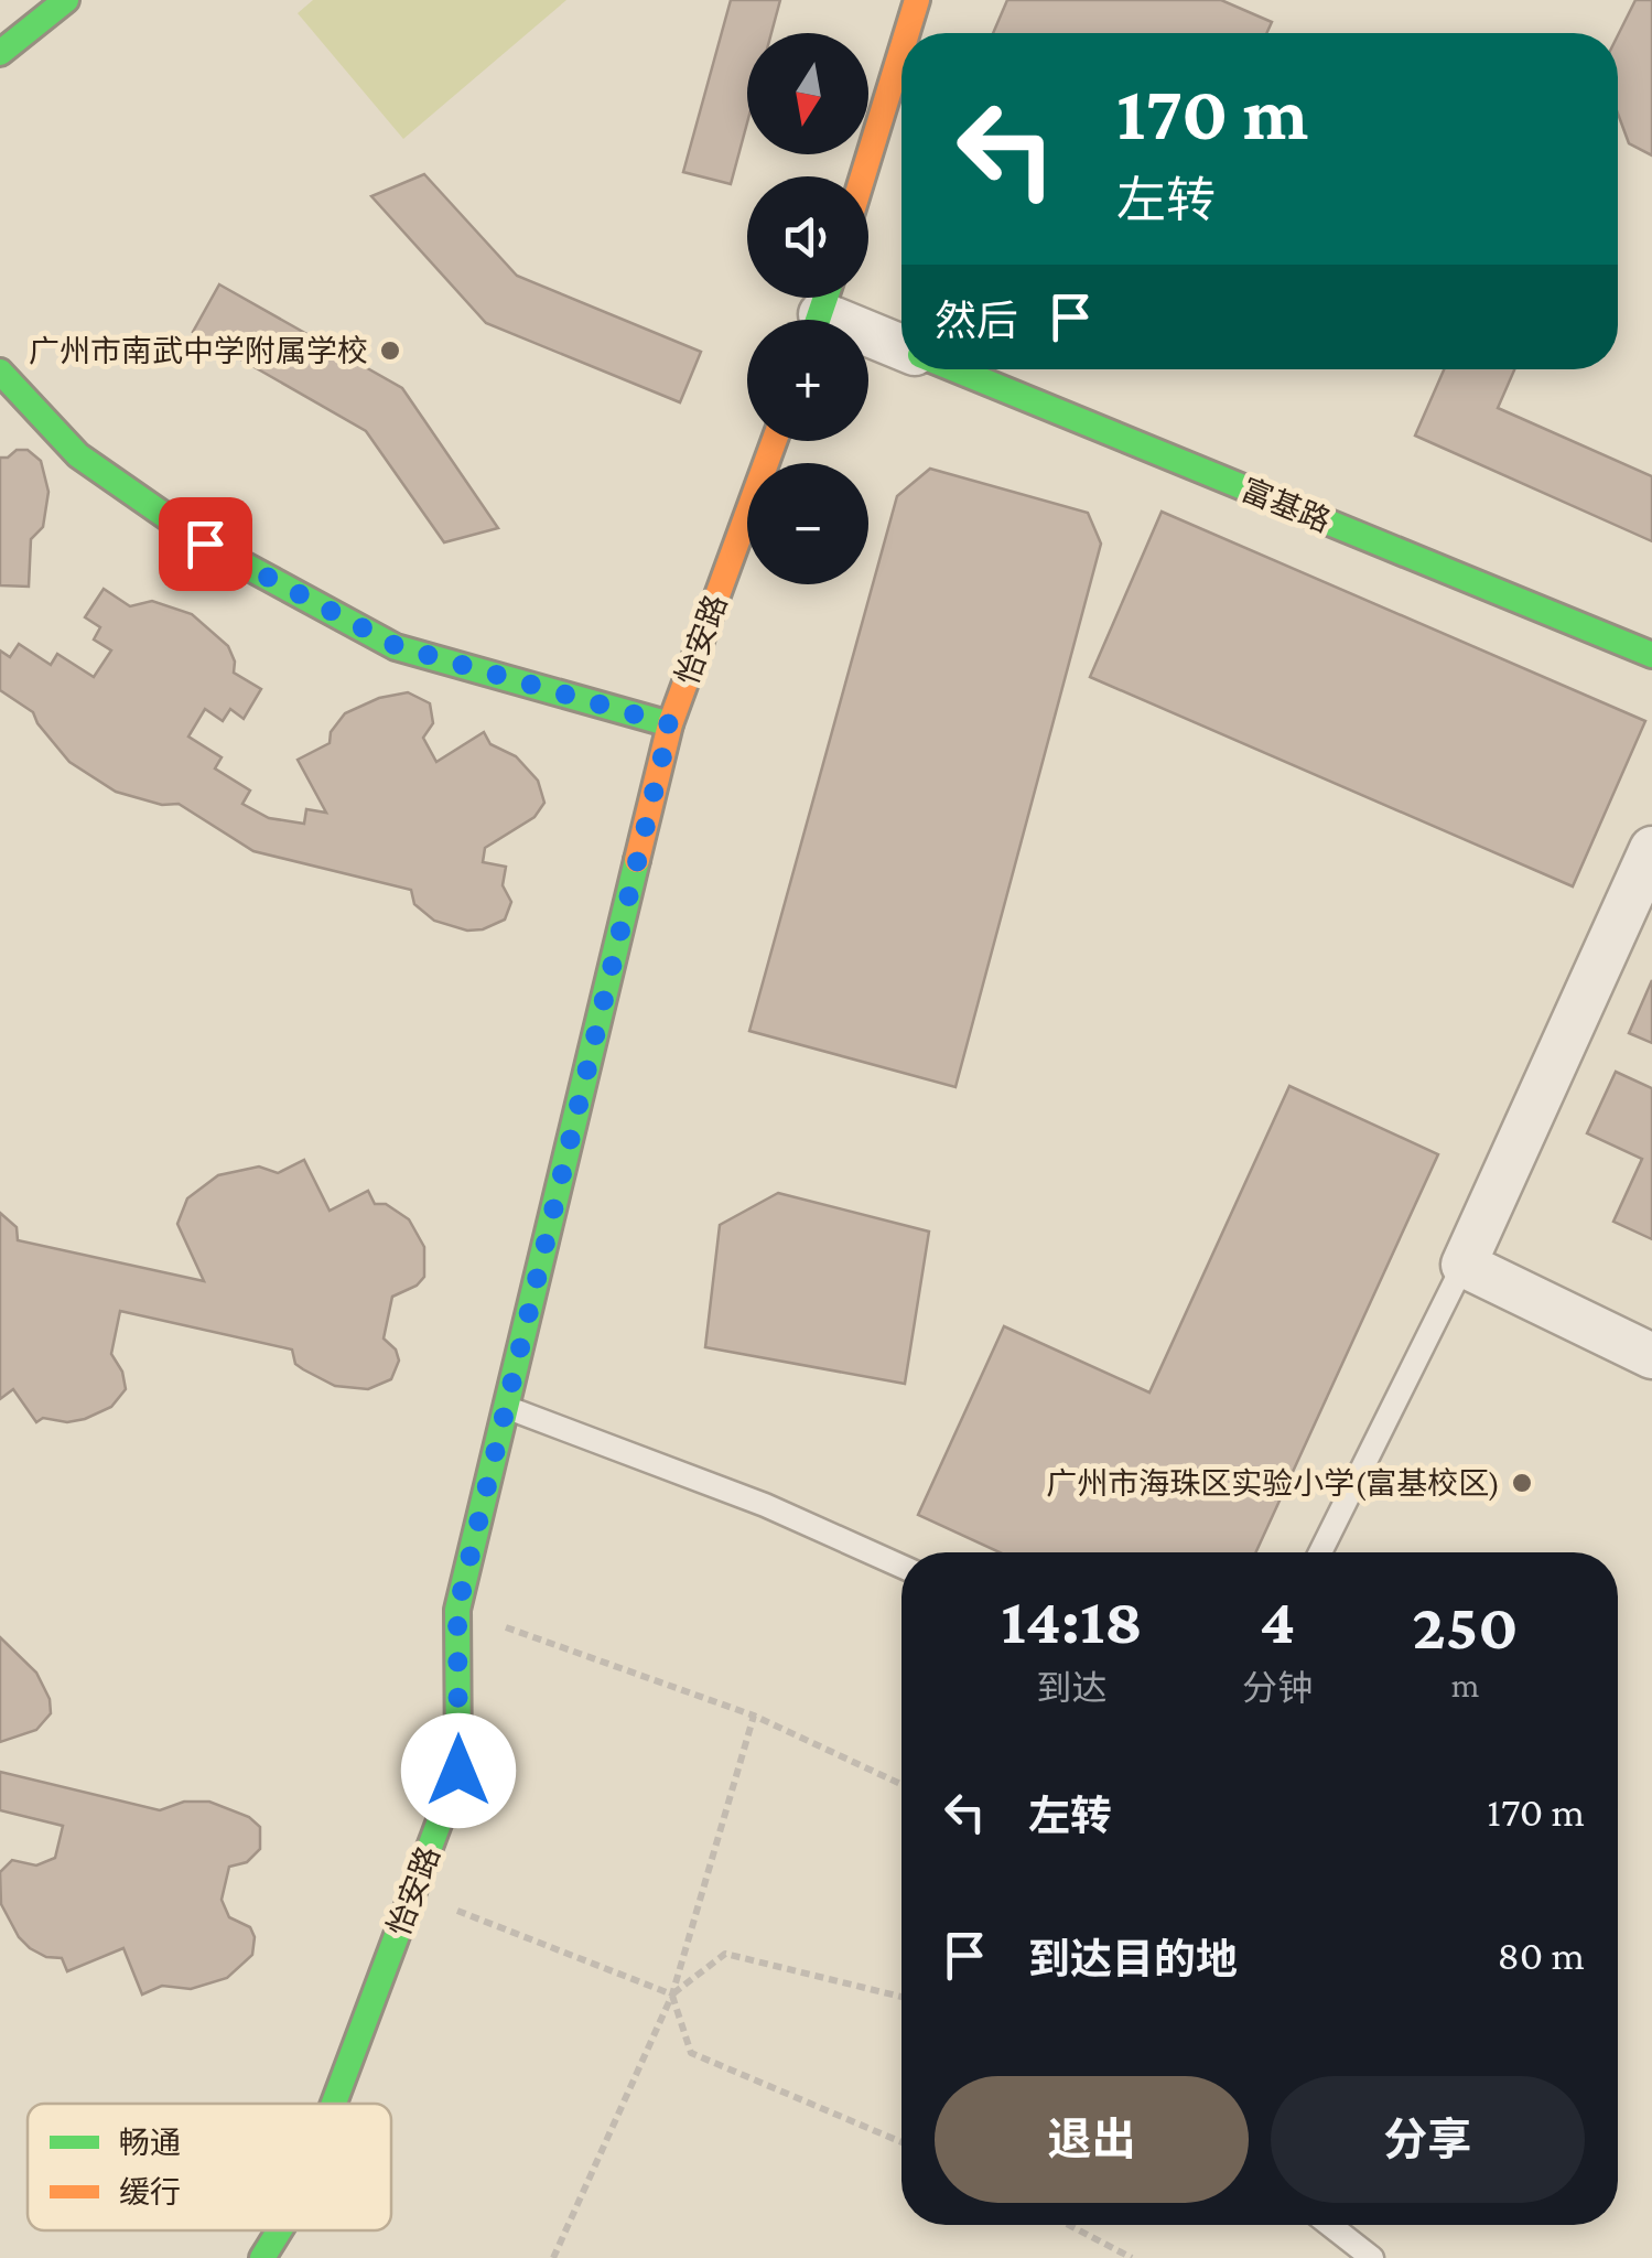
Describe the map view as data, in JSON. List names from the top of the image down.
{
  "streets": {
    "street": ["富基路", "怡安路"]
  },
  "places": ["广州市南武中学附属学校", "广州市海珠区实验小学(富基校区)"],
  "legend": ["畅通", "缓行"],
  "north": "bottom",
  "page": {
    "map_buttons": ["+", "−"],
    "turn": ["170 m", "左转"],
    "then": "然后",
    "eta": [
      "14:18",
      "到达",
      "4",
      "分钟",
      "250",
      "m"
    ],
    "list": [
      {
        "name": "左转",
        "value": "170 m"
      },
      {
        "name": "到达目的地",
        "value": "80 m"
      }
    ],
    "buttons": ["退出", "分享"]
  }
}
